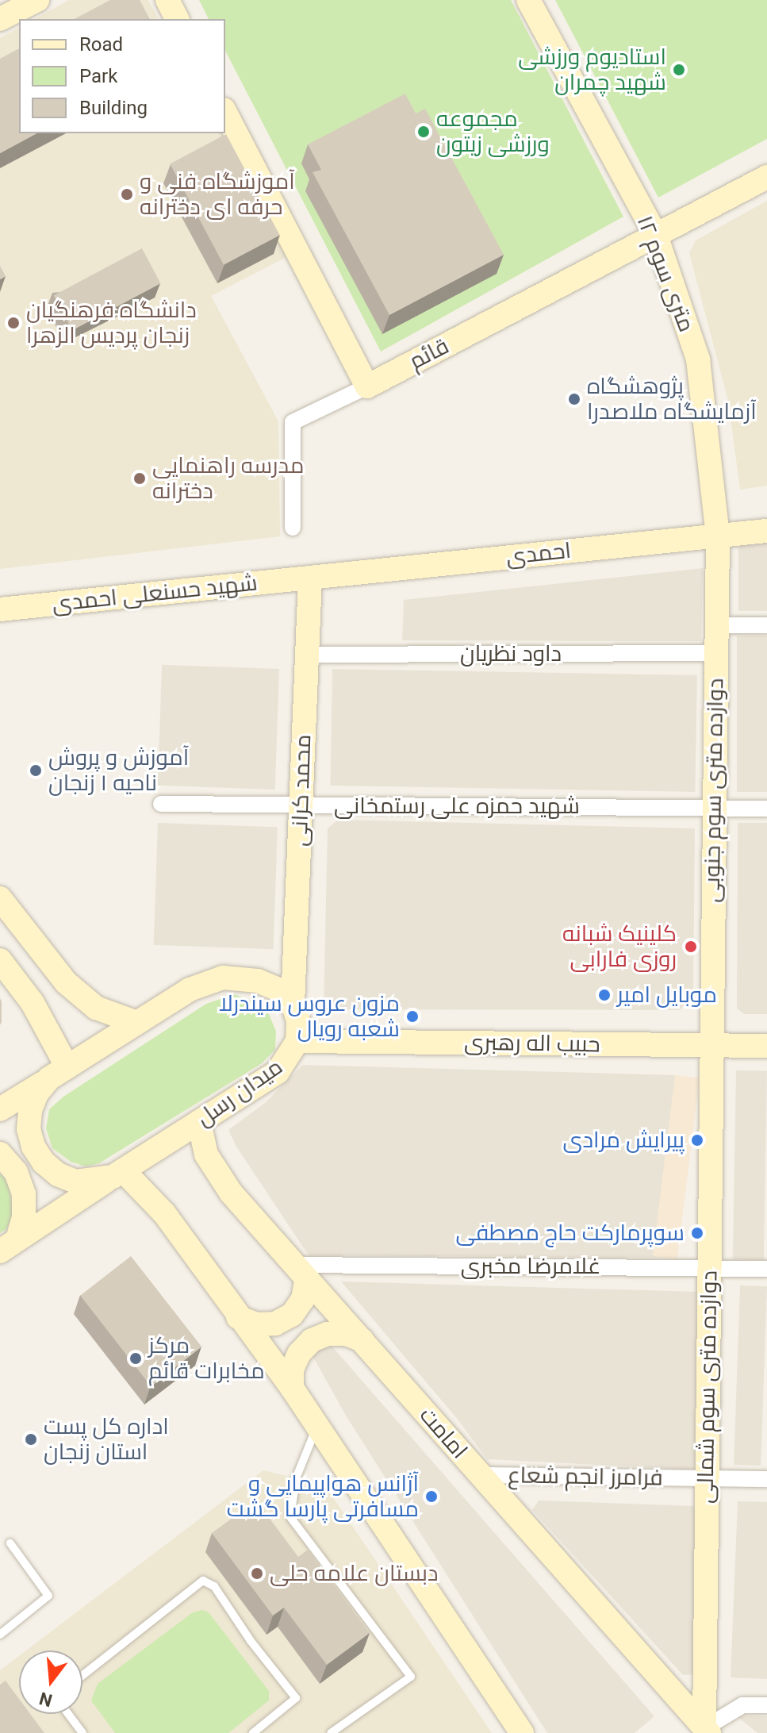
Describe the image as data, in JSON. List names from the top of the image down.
{
  "streets": {
    "main road": [
      "۱۲ متری سوم",
      "قائم",
      "احمدی",
      "شهید حسنعلی احمدی",
      "محمد کرانی",
      "دوازده متری سوم جنوبی",
      "حبیب اله رهبری",
      "میدان رسل",
      "دوازده متری سوم شمالی",
      "امامت"
    ],
    "street": [
      "داود نظریان",
      "شهید حمزه علی رستمخانی",
      "غلامرضا مخبری",
      "فرامرز انجم شعاع"
    ]
  },
  "crossings": [
    ["۱۲ متری سوم", "قائم"],
    ["۱۲ متری سوم", "احمدی"],
    ["۱۲ متری سوم", "دوازده متری سوم جنوبی"],
    ["احمدی", "شهید حسنعلی احمدی"],
    ["احمدی", "محمد کرانی"],
    ["احمدی", "دوازده متری سوم جنوبی"],
    ["شهید حسنعلی احمدی", "محمد کرانی"],
    ["داود نظریان", "محمد کرانی"],
    ["داود نظریان", "دوازده متری سوم جنوبی"],
    ["محمد کرانی", "شهید حمزه علی رستمخانی"],
    ["محمد کرانی", "میدان رسل"],
    ["دوازده متری سوم جنوبی", "شهید حمزه علی رستمخانی"],
    ["دوازده متری سوم جنوبی", "حبیب اله رهبری"],
    ["دوازده متری سوم جنوبی", "دوازده متری سوم شمالی"],
    ["حبیب اله رهبری", "میدان رسل"],
    ["حبیب اله رهبری", "دوازده متری سوم شمالی"],
    ["میدان رسل", "امامت"],
    ["غلامرضا مخبری", "دوازده متری سوم شمالی"],
    ["غلامرضا مخبری", "امامت"],
    ["دوازده متری سوم شمالی", "امامت"],
    ["دوازده متری سوم شمالی", "فرامرز انجم شعاع"],
    ["امامت", "فرامرز انجم شعاع"]
  ],
  "places": [
    "استادیوم ورزشی شهید چمران",
    "مجموعه ورزشی زیتون",
    "آموزشگاه فنی و حرفه ای دخترانه",
    "دانشگاه فرهنگیان زنجان پردیس الزهرا",
    "پژوهشگاه آزمایشگاه ملاصدرا",
    "مدرسه راهنمایی دخترانه",
    "آموزش و پروش ناحیه ۱ زنجان",
    "کلینیک شبانه روزی فارابی",
    "موبایل امیر",
    "مزون عروس سیندرلا شعبه رویال",
    "پیرایش مرادی",
    "سوپرمارکت حاج مصطفی",
    "مرکز مخابرات قائم",
    "اداره کل پست استان زنجان",
    "آژانس هواپیمایی و مسافرتی پارسا گشت",
    "دبستان علامه حلی"
  ],
  "legend": ["Road", "Park", "Building"],
  "north": "bottom"
}
